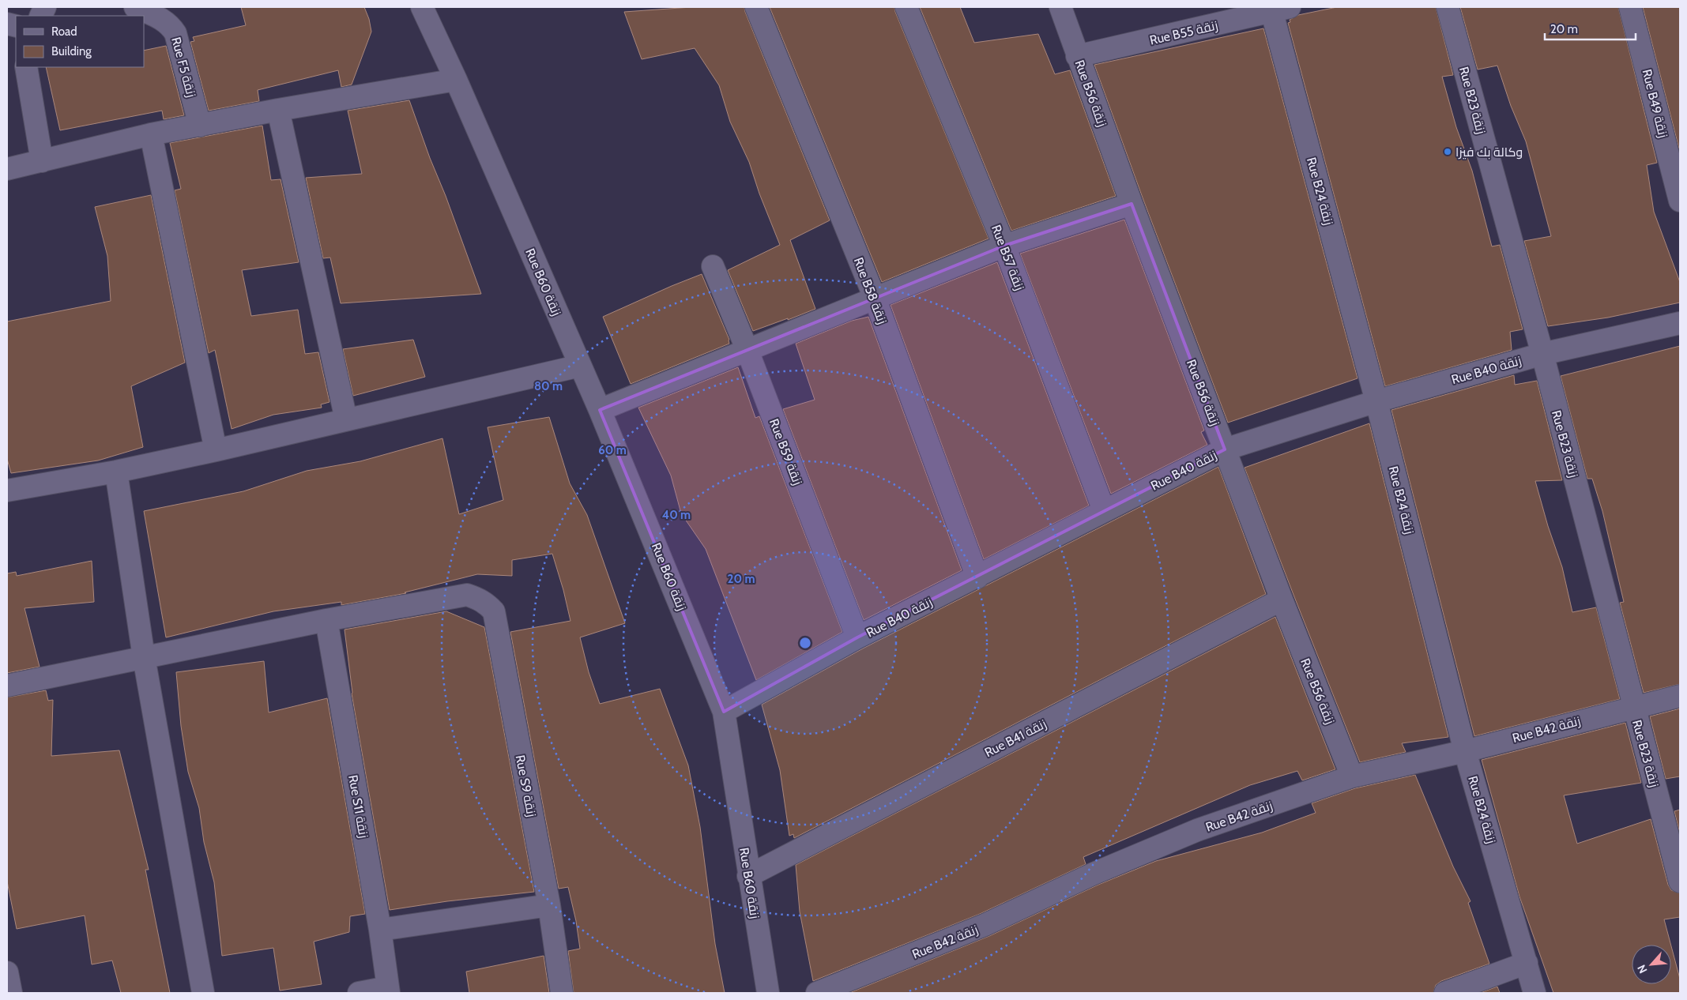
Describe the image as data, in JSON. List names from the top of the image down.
{
  "streets": {
    "street": [
      "Rue B55 زنقة",
      "Rue F5 زنقة",
      "Rue B56 زنقة",
      "Rue B23 زنقة",
      "Rue B49 زنقة",
      "Rue B24 زنقة",
      "Rue B57 زنقة",
      "Rue B60 زنقة",
      "Rue B58 زنقة",
      "Rue B40 زنقة",
      "Rue B59 زنقة",
      "Rue B42 زنقة",
      "Rue B41 زنقة",
      "Rue S9 زنقة",
      "Rue S11 زنقة"
    ]
  },
  "crossings": [
    ["Rue B55 زنقة", "Rue B56 زنقة"],
    ["Rue B55 زنقة", "Rue B24 زنقة"],
    ["Rue B56 زنقة", "Rue B40 زنقة"],
    ["Rue B56 زنقة", "Rue B42 زنقة"],
    ["Rue B56 زنقة", "Rue B41 زنقة"],
    ["Rue B23 زنقة", "Rue B40 زنقة"],
    ["Rue B23 زنقة", "Rue B42 زنقة"],
    ["Rue B24 زنقة", "Rue B40 زنقة"],
    ["Rue B24 زنقة", "Rue B42 زنقة"],
    ["Rue B57 زنقة", "Rue B40 زنقة"],
    ["Rue B60 زنقة", "Rue B40 زنقة"],
    ["Rue B60 زنقة", "Rue B41 زنقة"],
    ["Rue B58 زنقة", "Rue B40 زنقة"],
    ["Rue B40 زنقة", "Rue B59 زنقة"],
    ["Rue S9 زنقة", "Rue S11 زنقة"]
  ],
  "places": ["وكالة بك فيزا"],
  "legend": ["Road", "Building"],
  "scale_bar": "20 m",
  "north": "bottom left",
  "rings": [
    "80 m",
    "60 m",
    "40 m",
    "20 m"
  ]
}
